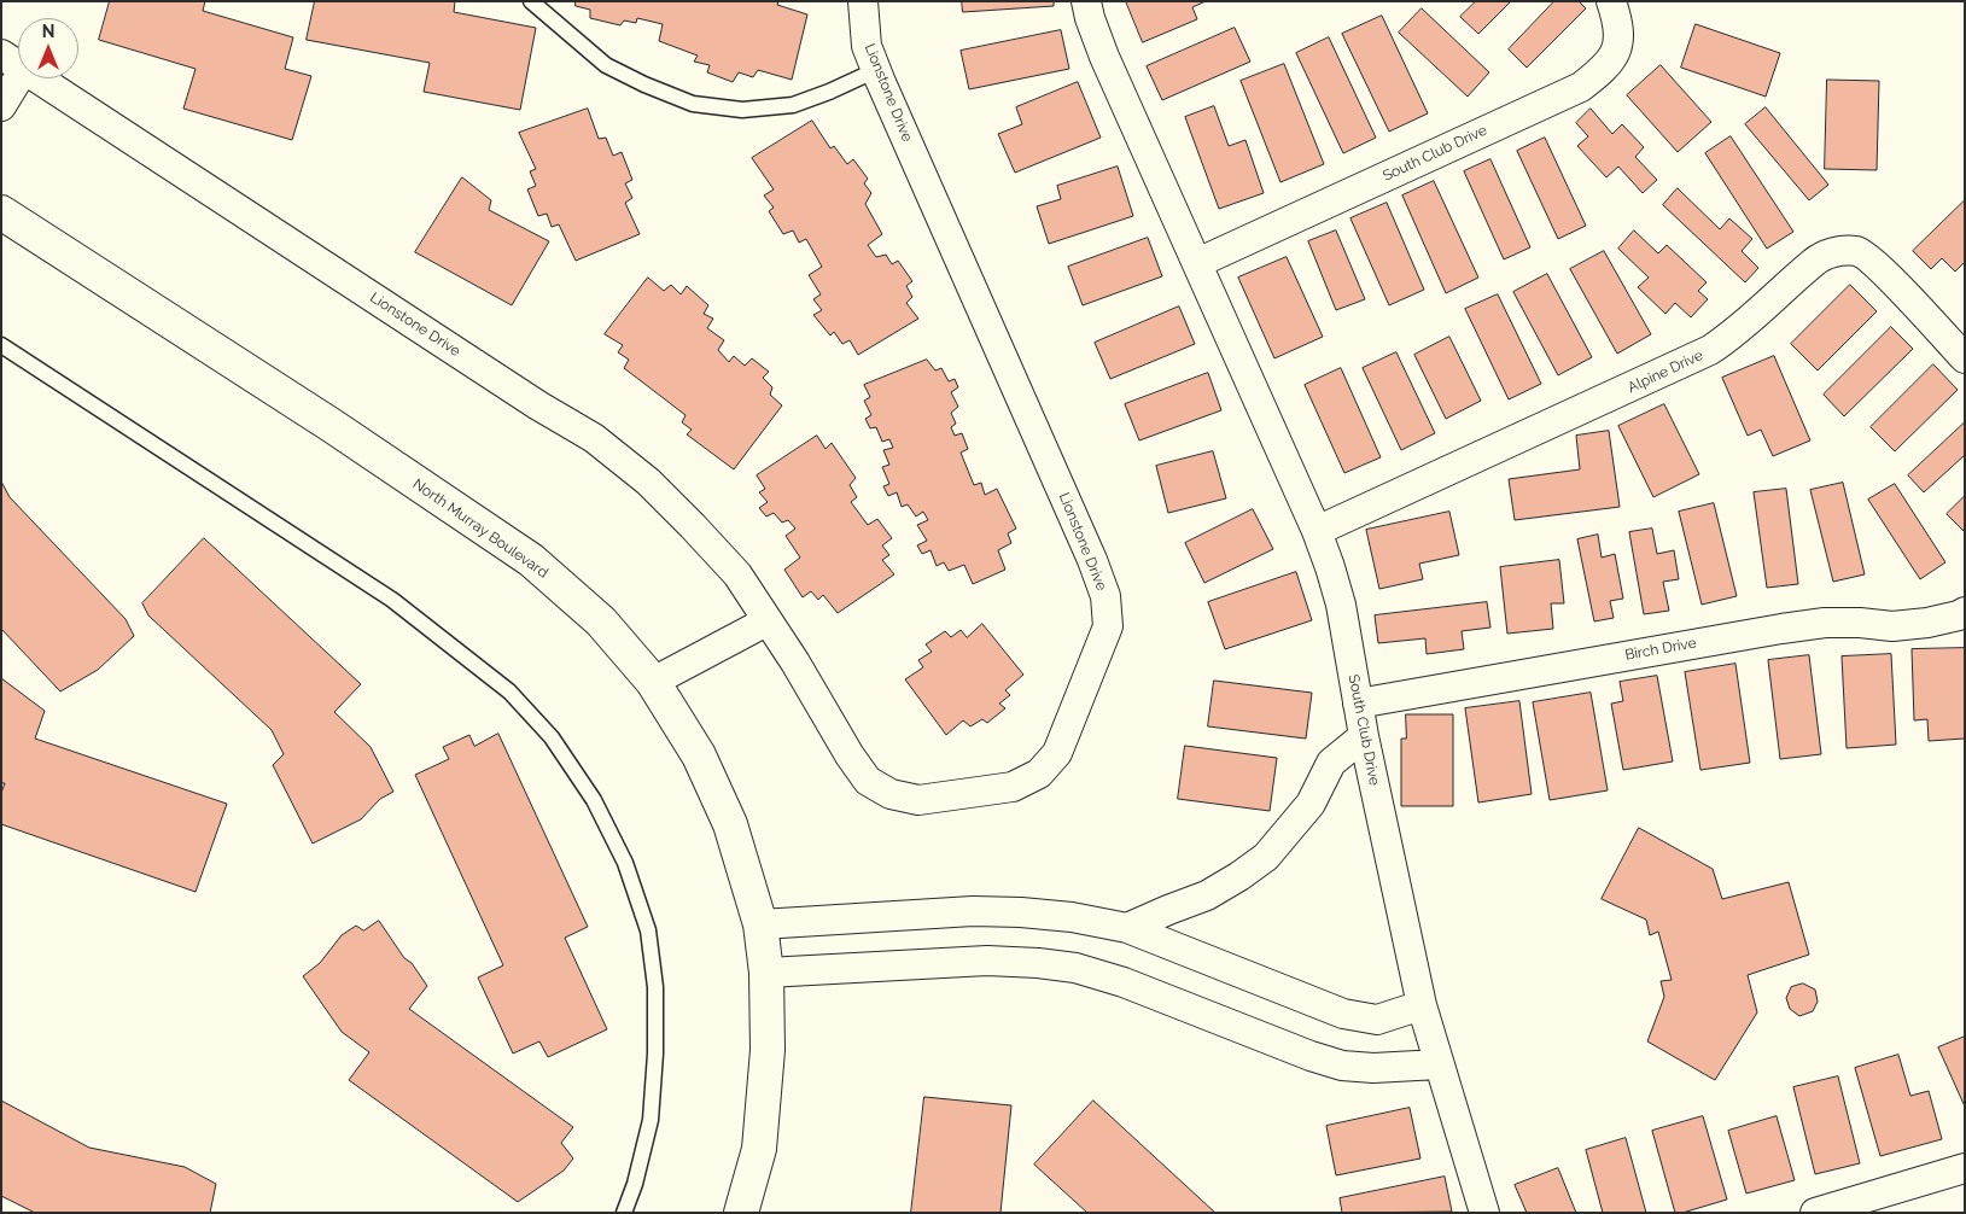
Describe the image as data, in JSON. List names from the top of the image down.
{
  "streets": {
    "main road": ["North Murray Boulevard"],
    "street": [
      "Lionstone Drive",
      "South Club Drive",
      "Alpine Drive",
      "Birch Drive"
    ]
  },
  "crossings": [
    ["South Club Drive", "Alpine Drive"],
    ["South Club Drive", "Birch Drive"]
  ],
  "north": "top"
}
